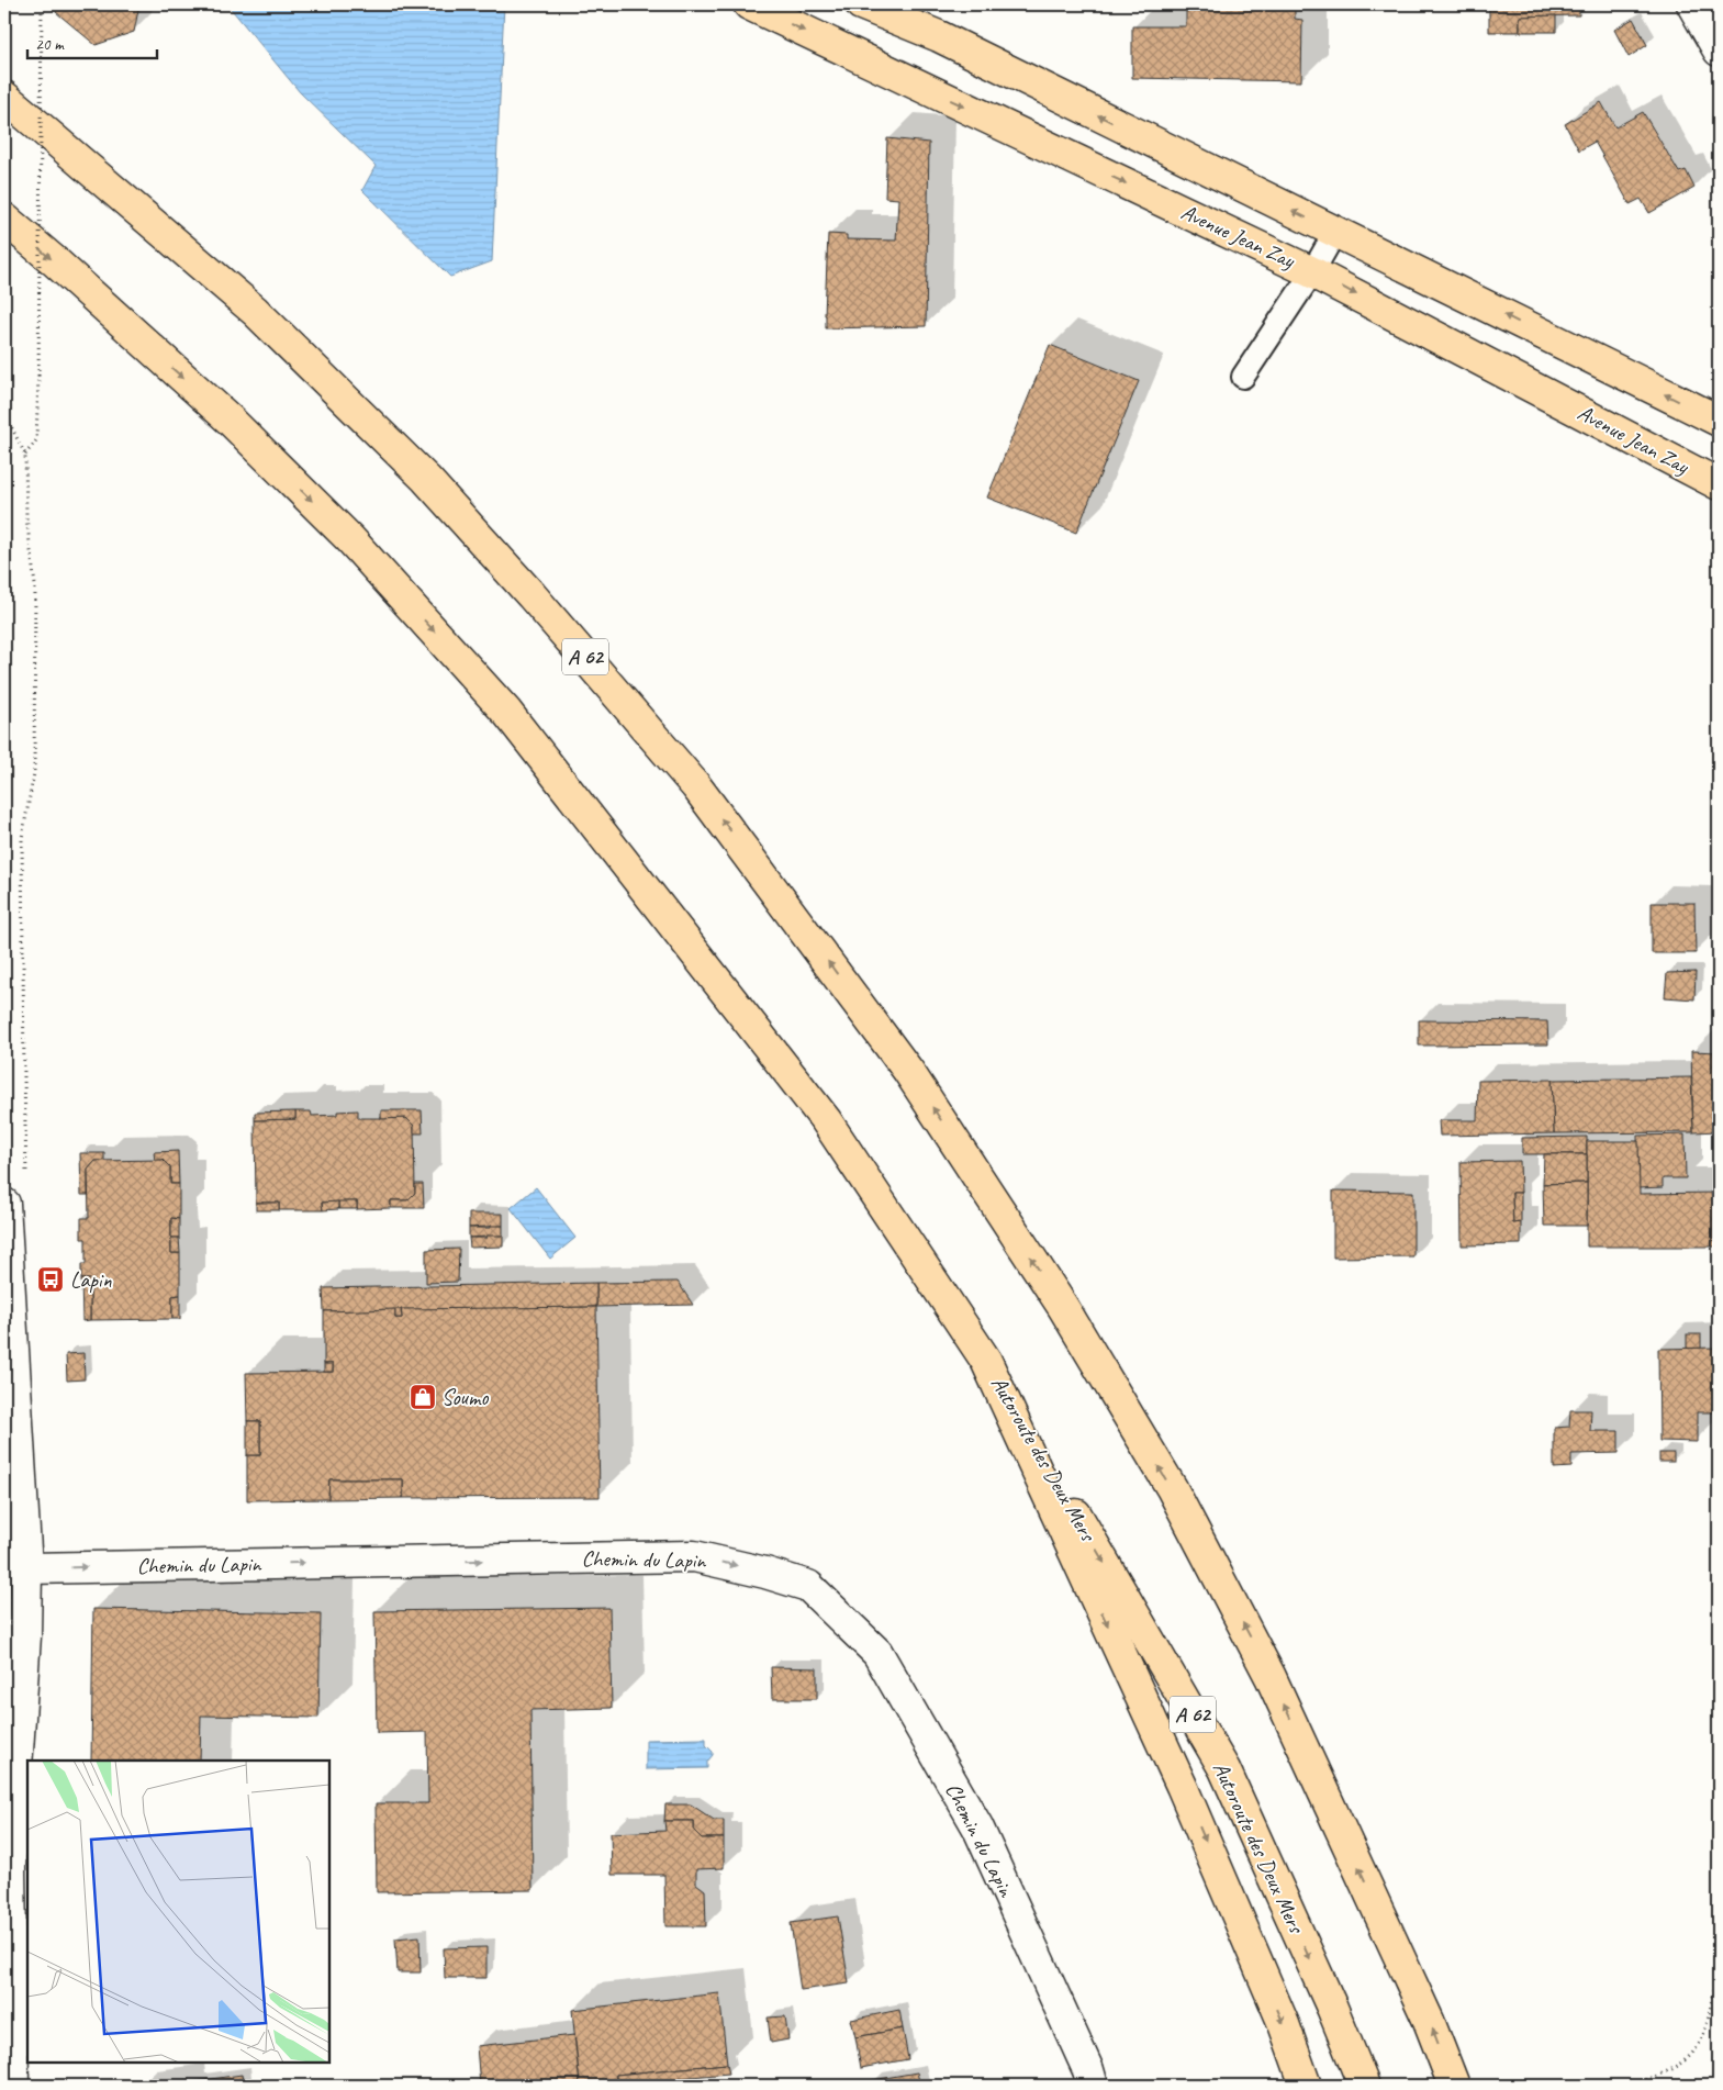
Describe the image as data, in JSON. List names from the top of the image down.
{
  "streets": {
    "main road": ["Avenue Jean Zay", "A 62", "Autoroute des Deux Mers"],
    "street": ["Chemin du Lapin"]
  },
  "crossings": [
    ["A 62", "Autoroute des Deux Mers"]
  ],
  "one_way": ["Chemin du Lapin"],
  "places": {
    "bus stop": ["Lapin"],
    "shop": ["Soumo"]
  },
  "scale_bar": "20 m"
}
